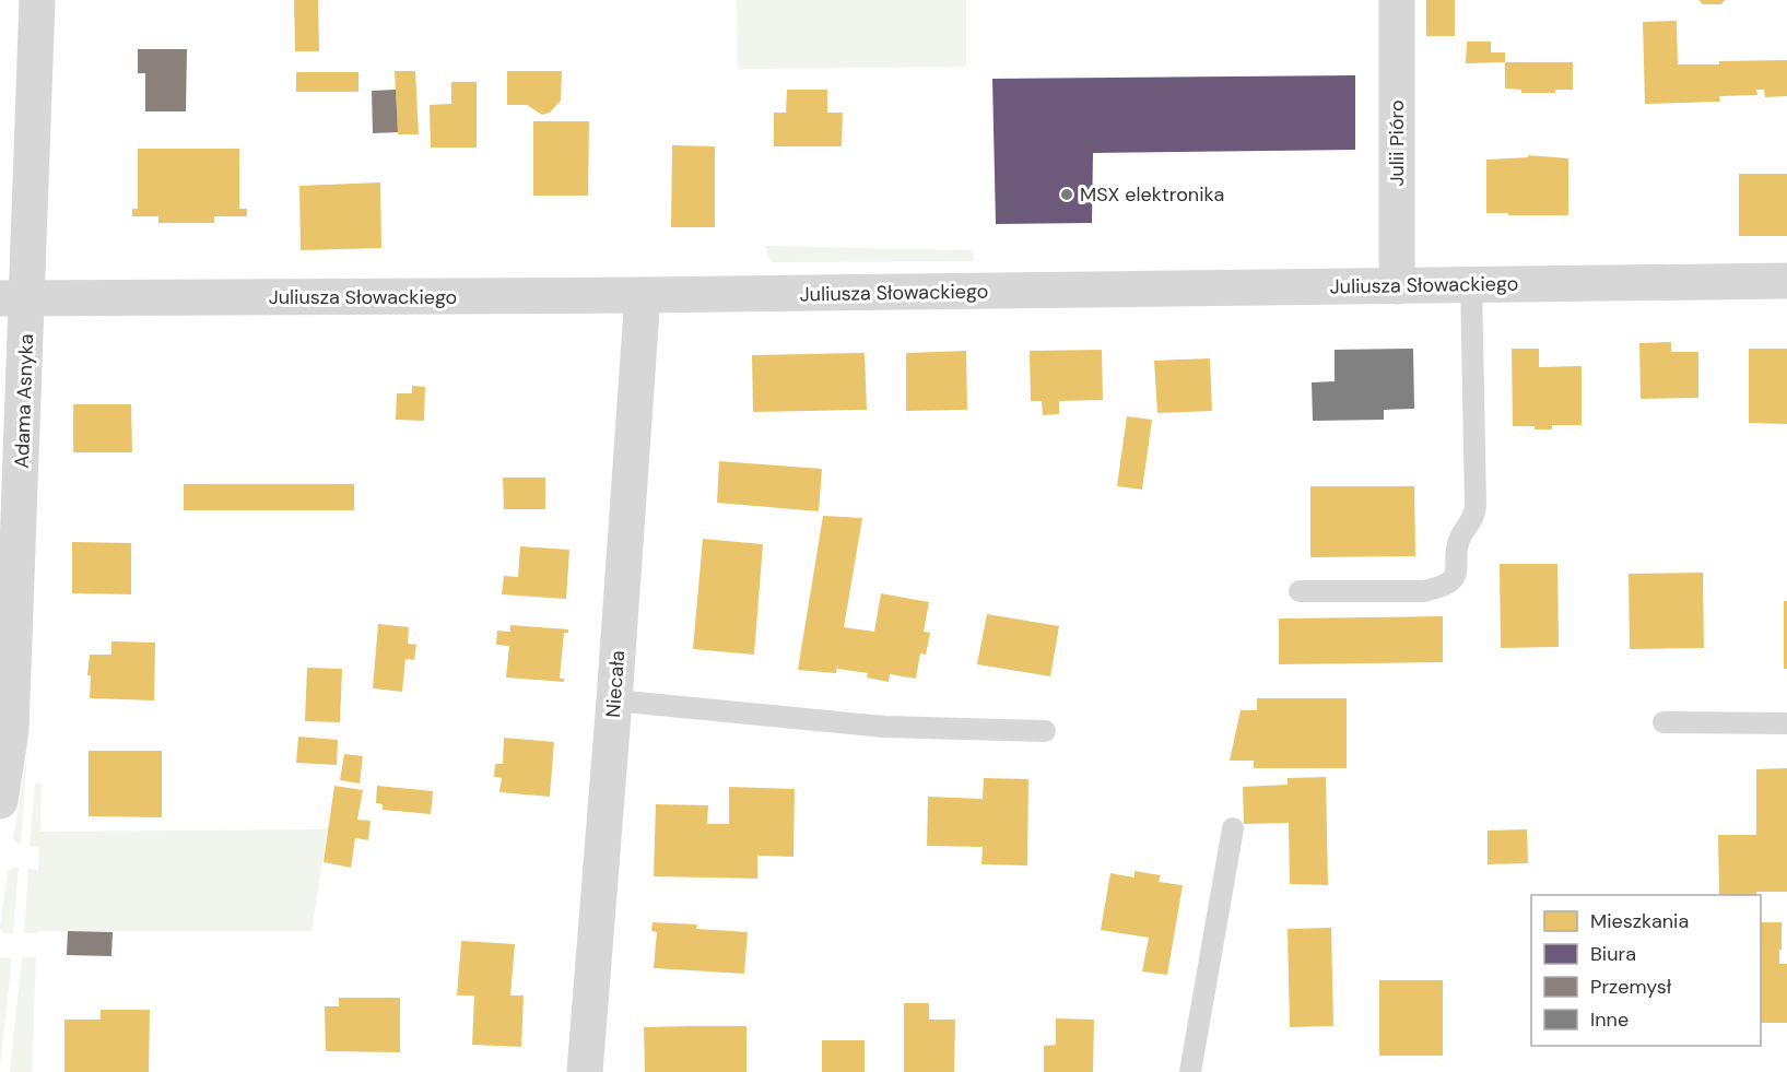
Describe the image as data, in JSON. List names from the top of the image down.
{
  "streets": {
    "street": [
      "Julii Pióro",
      "Juliusza Słowackiego",
      "Adama Asnyka",
      "Niecała"
    ]
  },
  "crossings": [
    ["Julii Pióro", "Juliusza Słowackiego"],
    ["Juliusza Słowackiego", "Adama Asnyka"],
    ["Juliusza Słowackiego", "Niecała"]
  ],
  "places": ["MSX elektronika"],
  "legend": [
    "Mieszkania",
    "Biura",
    "Przemysł",
    "Inne"
  ]
}
